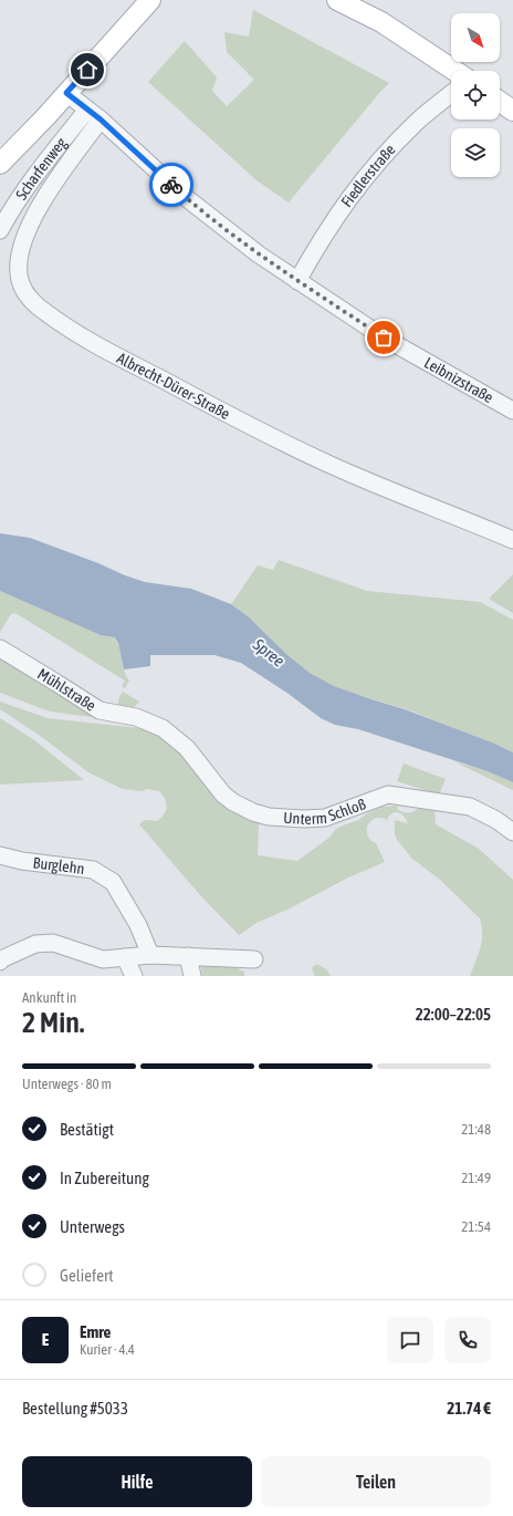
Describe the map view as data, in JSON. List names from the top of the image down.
{
  "streets": {
    "street": [
      "Scharfenweg",
      "Fiedlerstraße",
      "Leibnizstraße",
      "Albrecht-Dürer-Straße",
      "Mühlstraße",
      "Unterm Schloß",
      "Burglehn"
    ]
  },
  "crossings": [
    ["Scharfenweg", "Leibnizstraße"],
    ["Fiedlerstraße", "Leibnizstraße"],
    ["Leibnizstraße", "Albrecht-Dürer-Straße"],
    ["Mühlstraße", "Unterm Schloß"]
  ],
  "water": ["Spree"],
  "north": "bottom right",
  "page": {
    "heading": ["2 Min.", "Ankunft in", "22:00–22:05"],
    "panel": [
      "Emre",
      "Kurier · 4.4",
      "Bestellung #5033",
      "21.74 €"
    ],
    "bar": "Unterwegs · 80 m",
    "list": [
      ["Bestätigt", "21:48"],
      ["In Zubereitung", "21:49"],
      ["Unterwegs", "21:54"],
      "Geliefert"
    ],
    "round": "E",
    "buttons": ["Hilfe", "Teilen"]
  }
}
